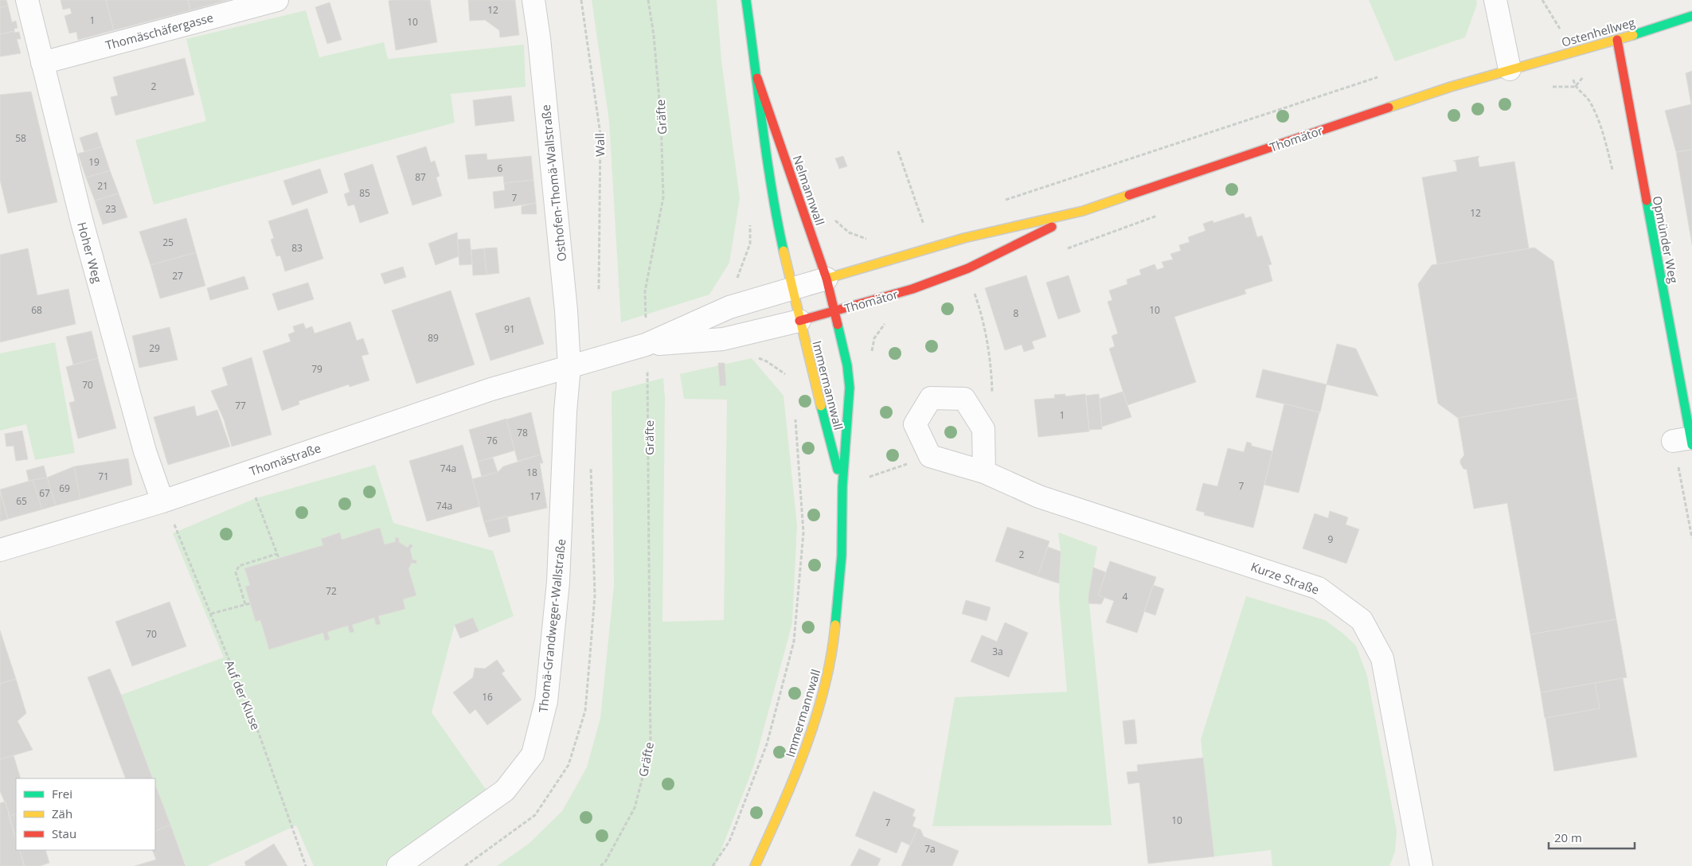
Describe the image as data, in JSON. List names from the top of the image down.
{
  "streets": {
    "street": [
      "Thomäschäfergasse",
      "Ostenhellweg",
      "Thomätor",
      "Osthofen-Thomä-Wallstraße",
      "Nelmannwall",
      "Opmünder Weg",
      "Hoher Weg",
      "Immermannwall",
      "Thomästraße",
      "Kurze Straße",
      "Thomä-Grandweger-Wallstraße"
    ],
    "path": ["Gräfte", "Wall", "Auf der Kluse"]
  },
  "crossings": [
    ["Thomäschäfergasse", "Hoher Weg"],
    ["Ostenhellweg", "Thomätor"],
    ["Ostenhellweg", "Opmünder Weg"],
    ["Gräfte", "Thomätor"],
    ["Thomätor", "Osthofen-Thomä-Wallstraße"],
    ["Thomätor", "Nelmannwall"],
    ["Thomätor", "Immermannwall"],
    ["Thomätor", "Thomästraße"],
    ["Thomätor", "Thomä-Grandweger-Wallstraße"],
    ["Osthofen-Thomä-Wallstraße", "Thomästraße"],
    ["Osthofen-Thomä-Wallstraße", "Thomä-Grandweger-Wallstraße"],
    ["Nelmannwall", "Immermannwall"],
    ["Hoher Weg", "Thomästraße"],
    ["Thomästraße", "Thomä-Grandweger-Wallstraße"]
  ],
  "house_numbers": [
    "12",
    "1",
    "10",
    "2",
    "58",
    "19",
    "6",
    "87",
    "21",
    "85",
    "7",
    "23",
    "12",
    "25",
    "83",
    "27",
    "68",
    "10",
    "8",
    "91",
    "89",
    "29",
    "79",
    "70",
    "77",
    "1",
    "78",
    "76",
    "74a",
    "18",
    "71",
    "7",
    "69",
    "67",
    "17",
    "65",
    "74a",
    "9",
    "2",
    "72",
    "4",
    "70",
    "3a",
    "16",
    "10",
    "7",
    "7a"
  ],
  "legend": ["Frei", "Zäh", "Stau"],
  "scale_bar": "20 m"
}
